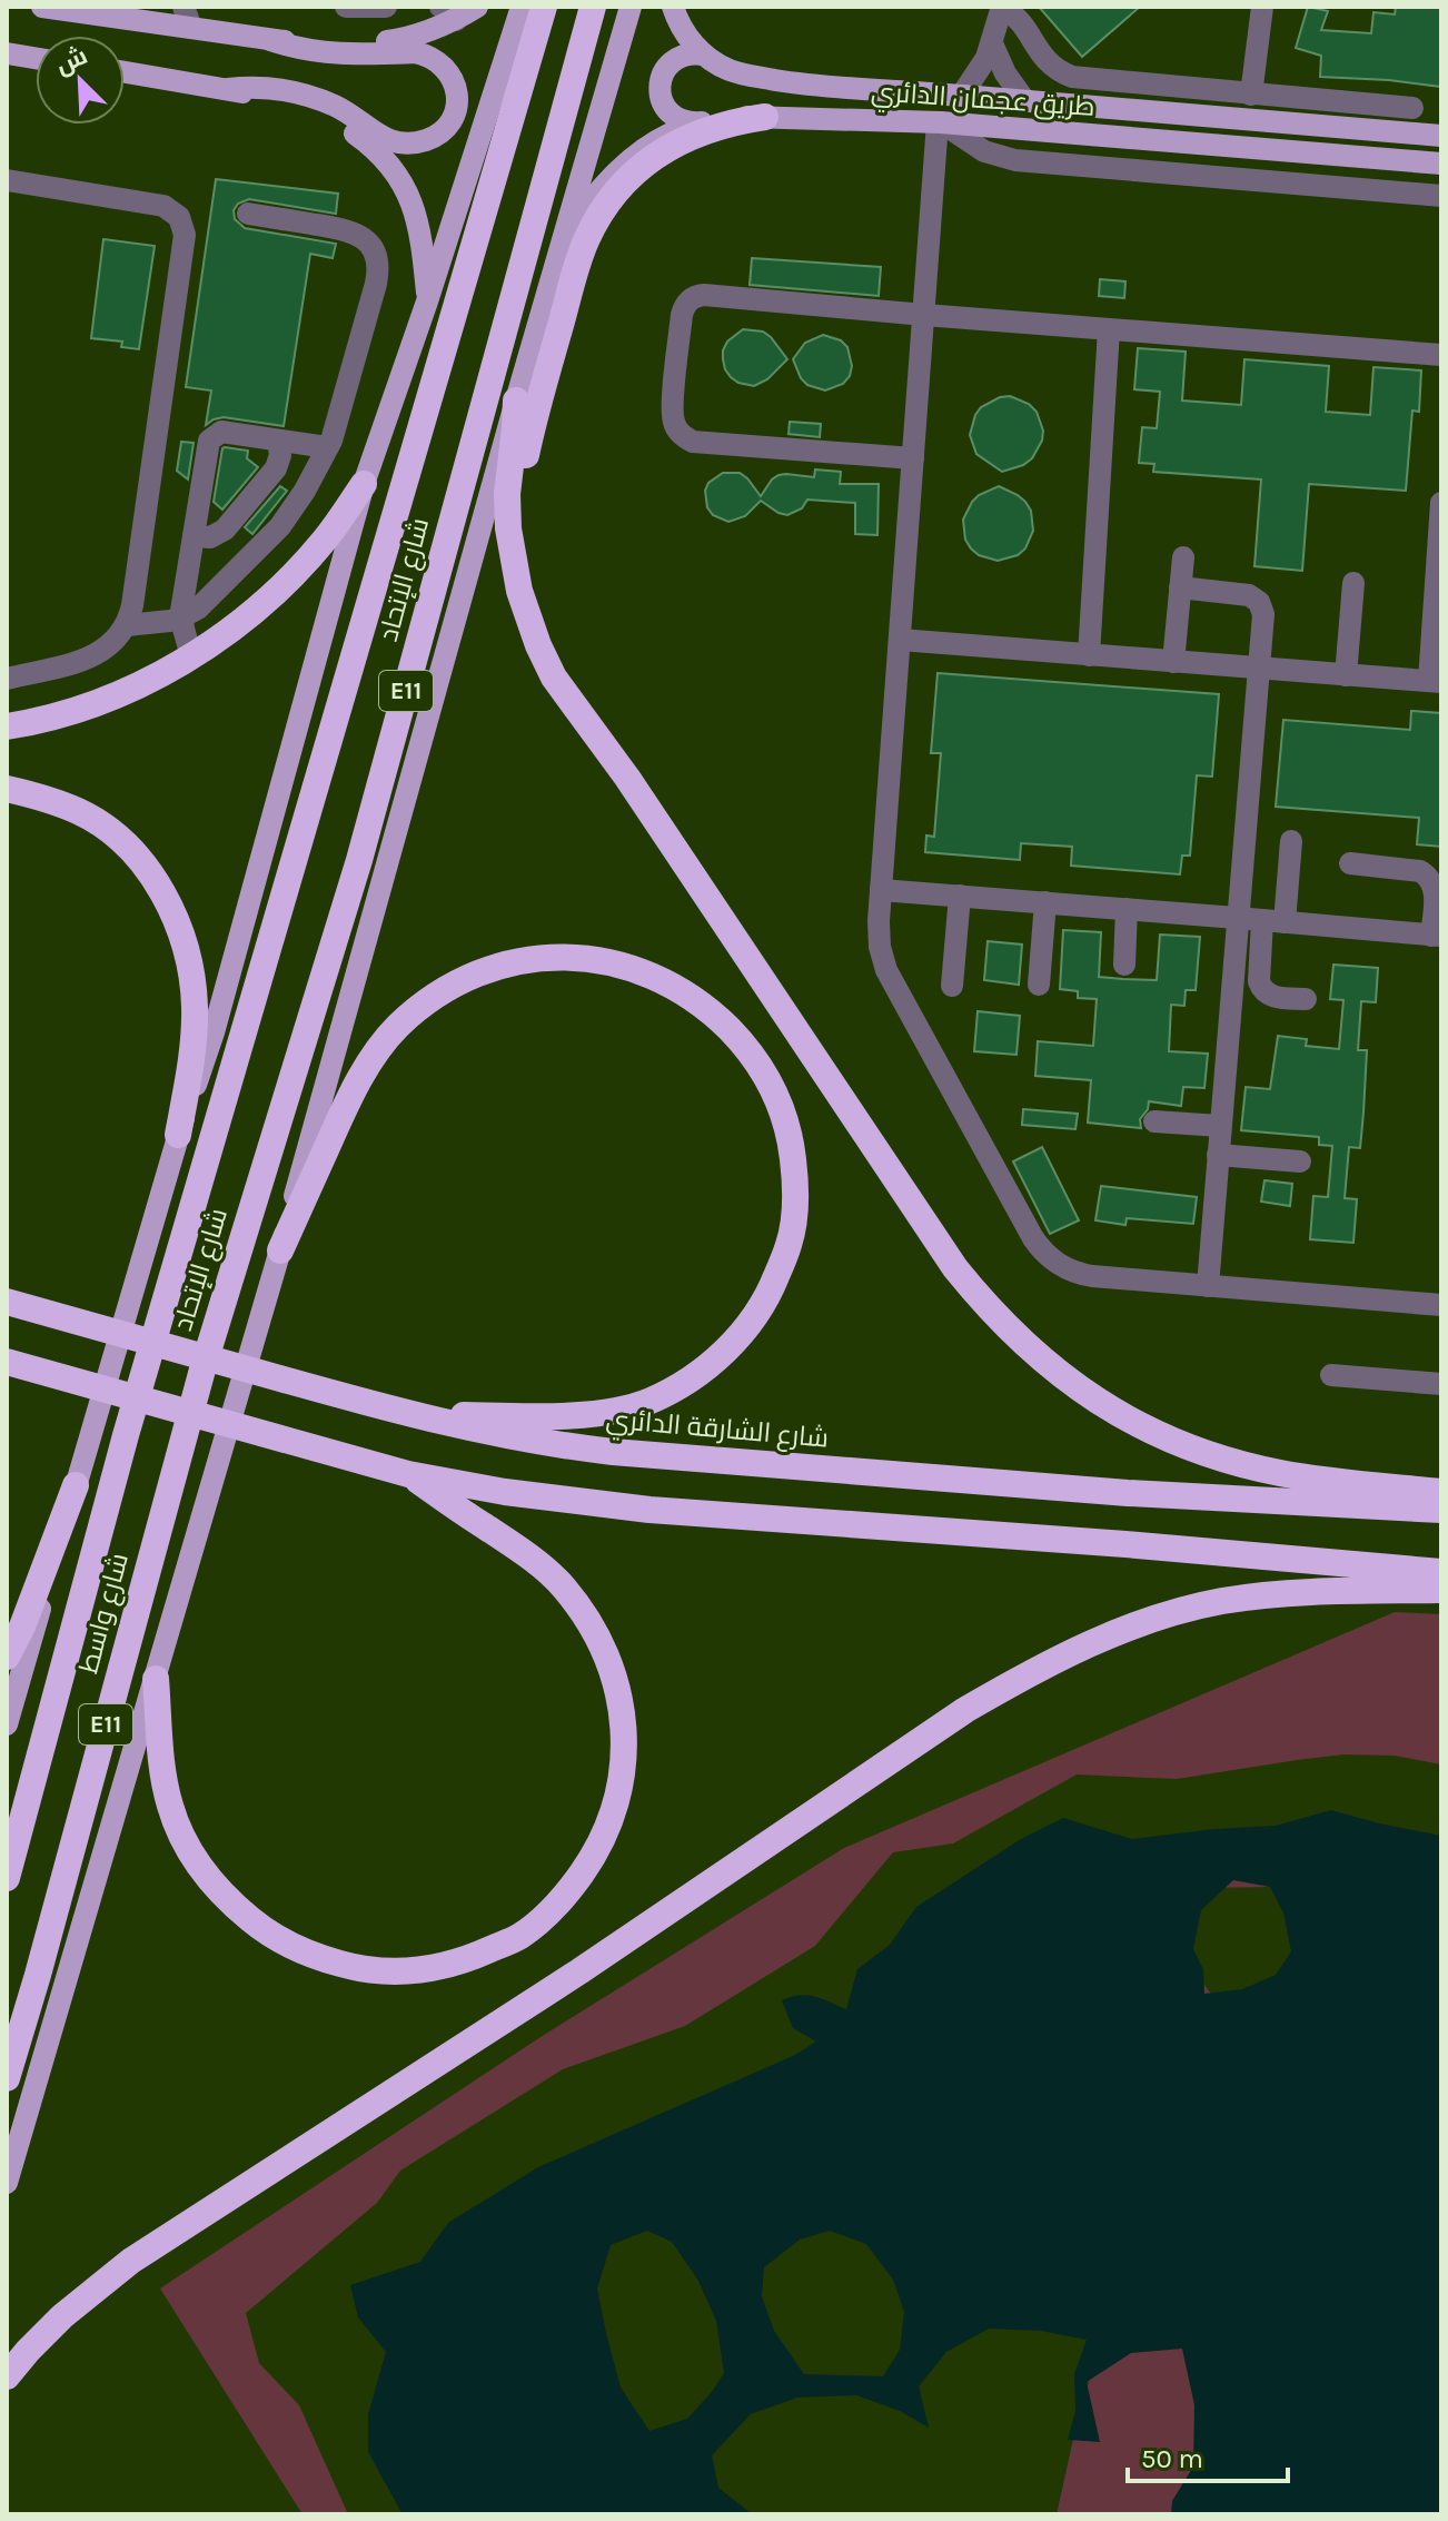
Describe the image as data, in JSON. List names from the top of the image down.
{
  "streets": {
    "highway": [
      "شارع الإتحاد",
      "E11",
      "شارع الشارقة الدائري",
      "شارع واسط"
    ],
    "main road": ["طريق عجمان الدائري"]
  },
  "crossings": [
    ["شارع الإتحاد", "شارع واسط"]
  ],
  "scale_bar": "50 m",
  "north": "top left"
}
